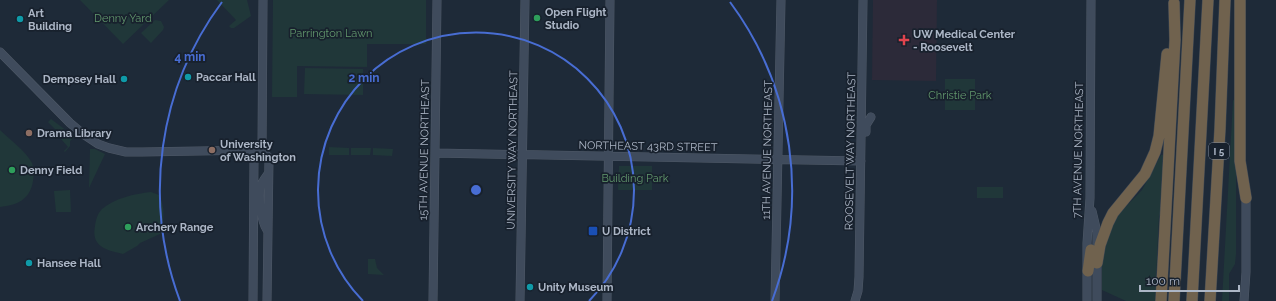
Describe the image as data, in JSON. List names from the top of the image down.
{
  "streets": {
    "highway": ["I 5"],
    "street": [
      "NORTHEAST 43RD STREET",
      "15TH AVENUE NORTHEAST",
      "UNIVERSITY WAY NORTHEAST",
      "11TH AVENUE NORTHEAST",
      "7TH AVENUE NORTHEAST",
      "ROOSEVELT WAY NORTHEAST"
    ]
  },
  "crossings": [
    ["NORTHEAST 43RD STREET", "15TH AVENUE NORTHEAST"],
    ["NORTHEAST 43RD STREET", "UNIVERSITY WAY NORTHEAST"],
    ["NORTHEAST 43RD STREET", "11TH AVENUE NORTHEAST"],
    ["NORTHEAST 43RD STREET", "ROOSEVELT WAY NORTHEAST"]
  ],
  "parks": [
    "Denny Yard",
    "Parrington Lawn",
    "Christie Park",
    "Building Park"
  ],
  "places": {
    "other": [
      "Open Flight Studio",
      "Art Building",
      "Paccar Hall",
      "Dempsey Hall",
      "Drama Library",
      "University of Washington",
      "Denny Field",
      "Archery Range",
      "Hansee Hall",
      "Unity Museum"
    ],
    "health": ["UW Medical Center - Roosevelt"],
    "transit": ["U District"]
  },
  "scale_bar": "100 m",
  "rings": ["4 min", "2 min"]
}
